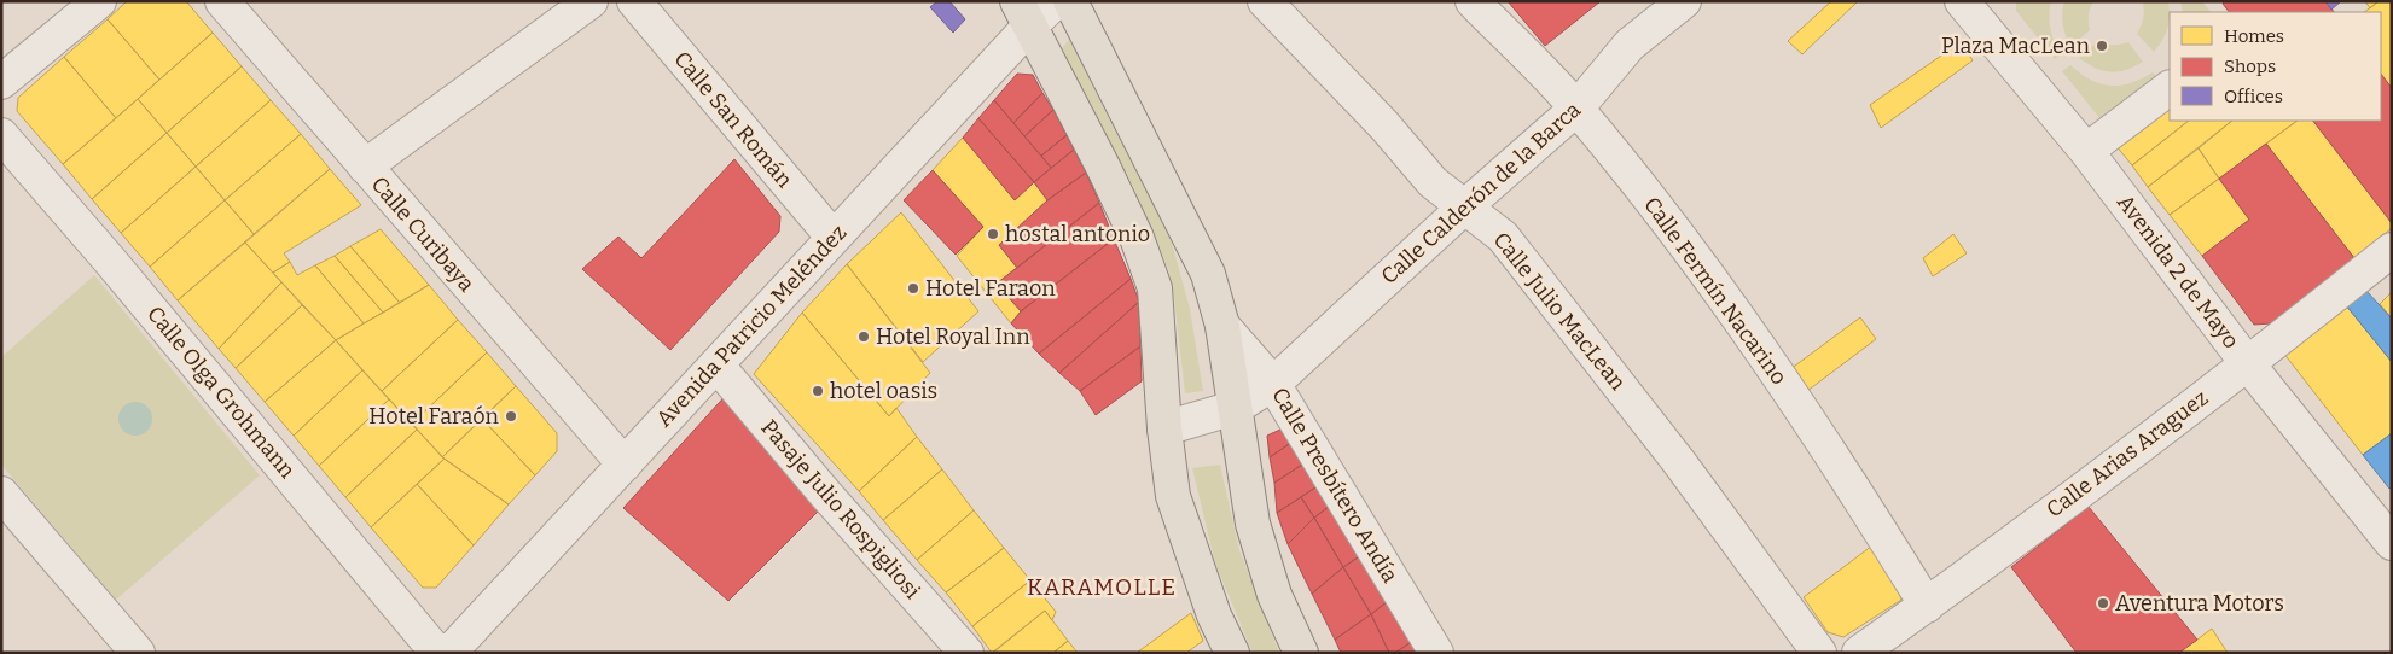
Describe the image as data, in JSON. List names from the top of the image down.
{
  "streets": {
    "street": [
      "Calle San Román",
      "Calle Calderón de la Barca",
      "Calle Curibaya",
      "Avenida 2 de Mayo",
      "Calle Fermín Nacarino",
      "Calle Julio MacLean",
      "Avenida Patricio Meléndez",
      "Calle Olga Grohmann",
      "Calle Arias Araguez",
      "Calle Presbítero Andía",
      "Pasaje Julio Rospigliosi"
    ]
  },
  "crossings": [
    ["Calle San Román", "Avenida Patricio Meléndez"],
    ["Calle Calderón de la Barca", "Calle Fermín Nacarino"],
    ["Calle Calderón de la Barca", "Calle Julio MacLean"],
    ["Calle Calderón de la Barca", "Calle Presbítero Andía"],
    ["Calle Curibaya", "Avenida Patricio Meléndez"],
    ["Avenida 2 de Mayo", "Calle Arias Araguez"],
    ["Calle Fermín Nacarino", "Calle Arias Araguez"],
    ["Avenida Patricio Meléndez", "Pasaje Julio Rospigliosi"]
  ],
  "districts": ["KARAMOLLE"],
  "places": [
    "Plaza MacLean",
    "hostal antonio",
    "Hotel Faraon",
    "Hotel Royal Inn",
    "hotel oasis",
    "Hotel Faraón",
    "Aventura Motors"
  ],
  "legend": ["Homes", "Shops", "Offices"]
}
